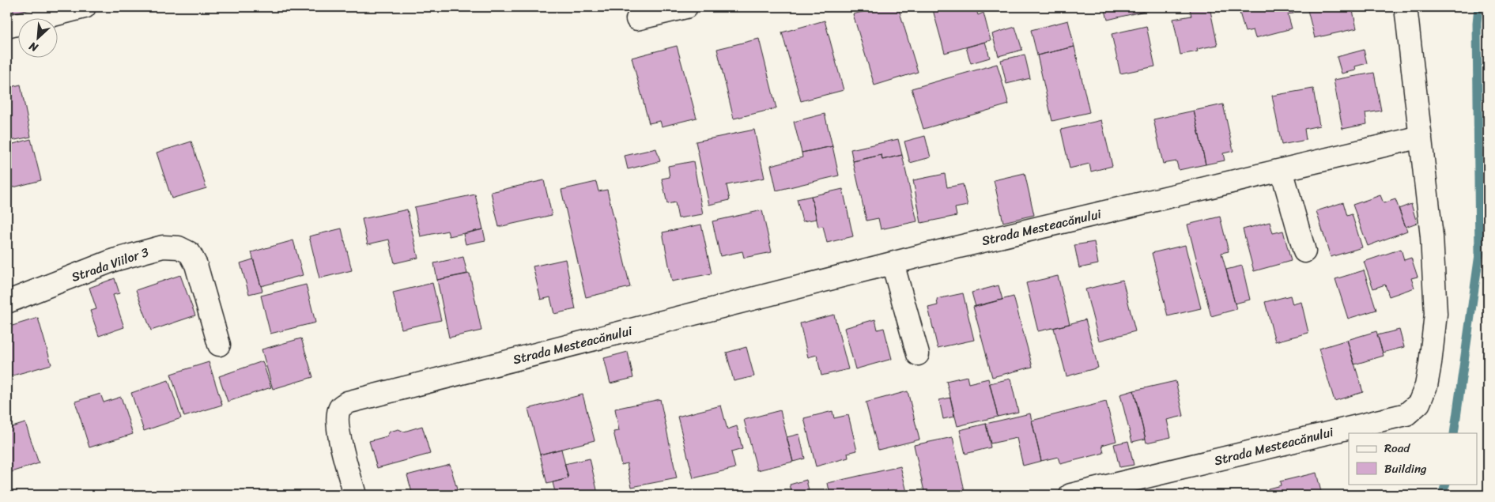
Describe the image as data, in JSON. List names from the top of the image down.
{
  "streets": {
    "street": ["Strada Mesteacănului", "Strada Viilor 3"]
  },
  "legend": ["Road", "Building"],
  "north": "bottom left"
}
